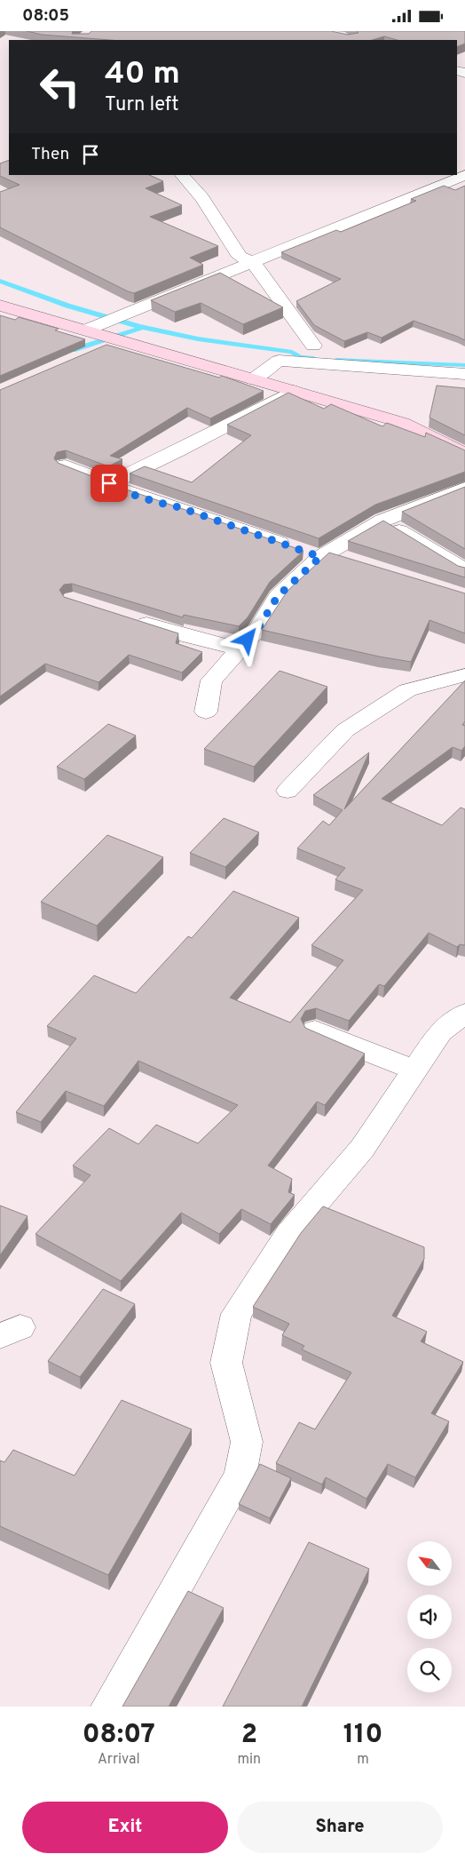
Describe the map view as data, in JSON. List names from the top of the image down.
{
  "north": "top left",
  "page": {
    "status": "08:05",
    "turn": ["40 m", "Turn left"],
    "then": "Then",
    "eta": [
      "08:07",
      "Arrival",
      "2",
      "min",
      "110",
      "m"
    ],
    "buttons": ["Exit", "Share"]
  }
}
